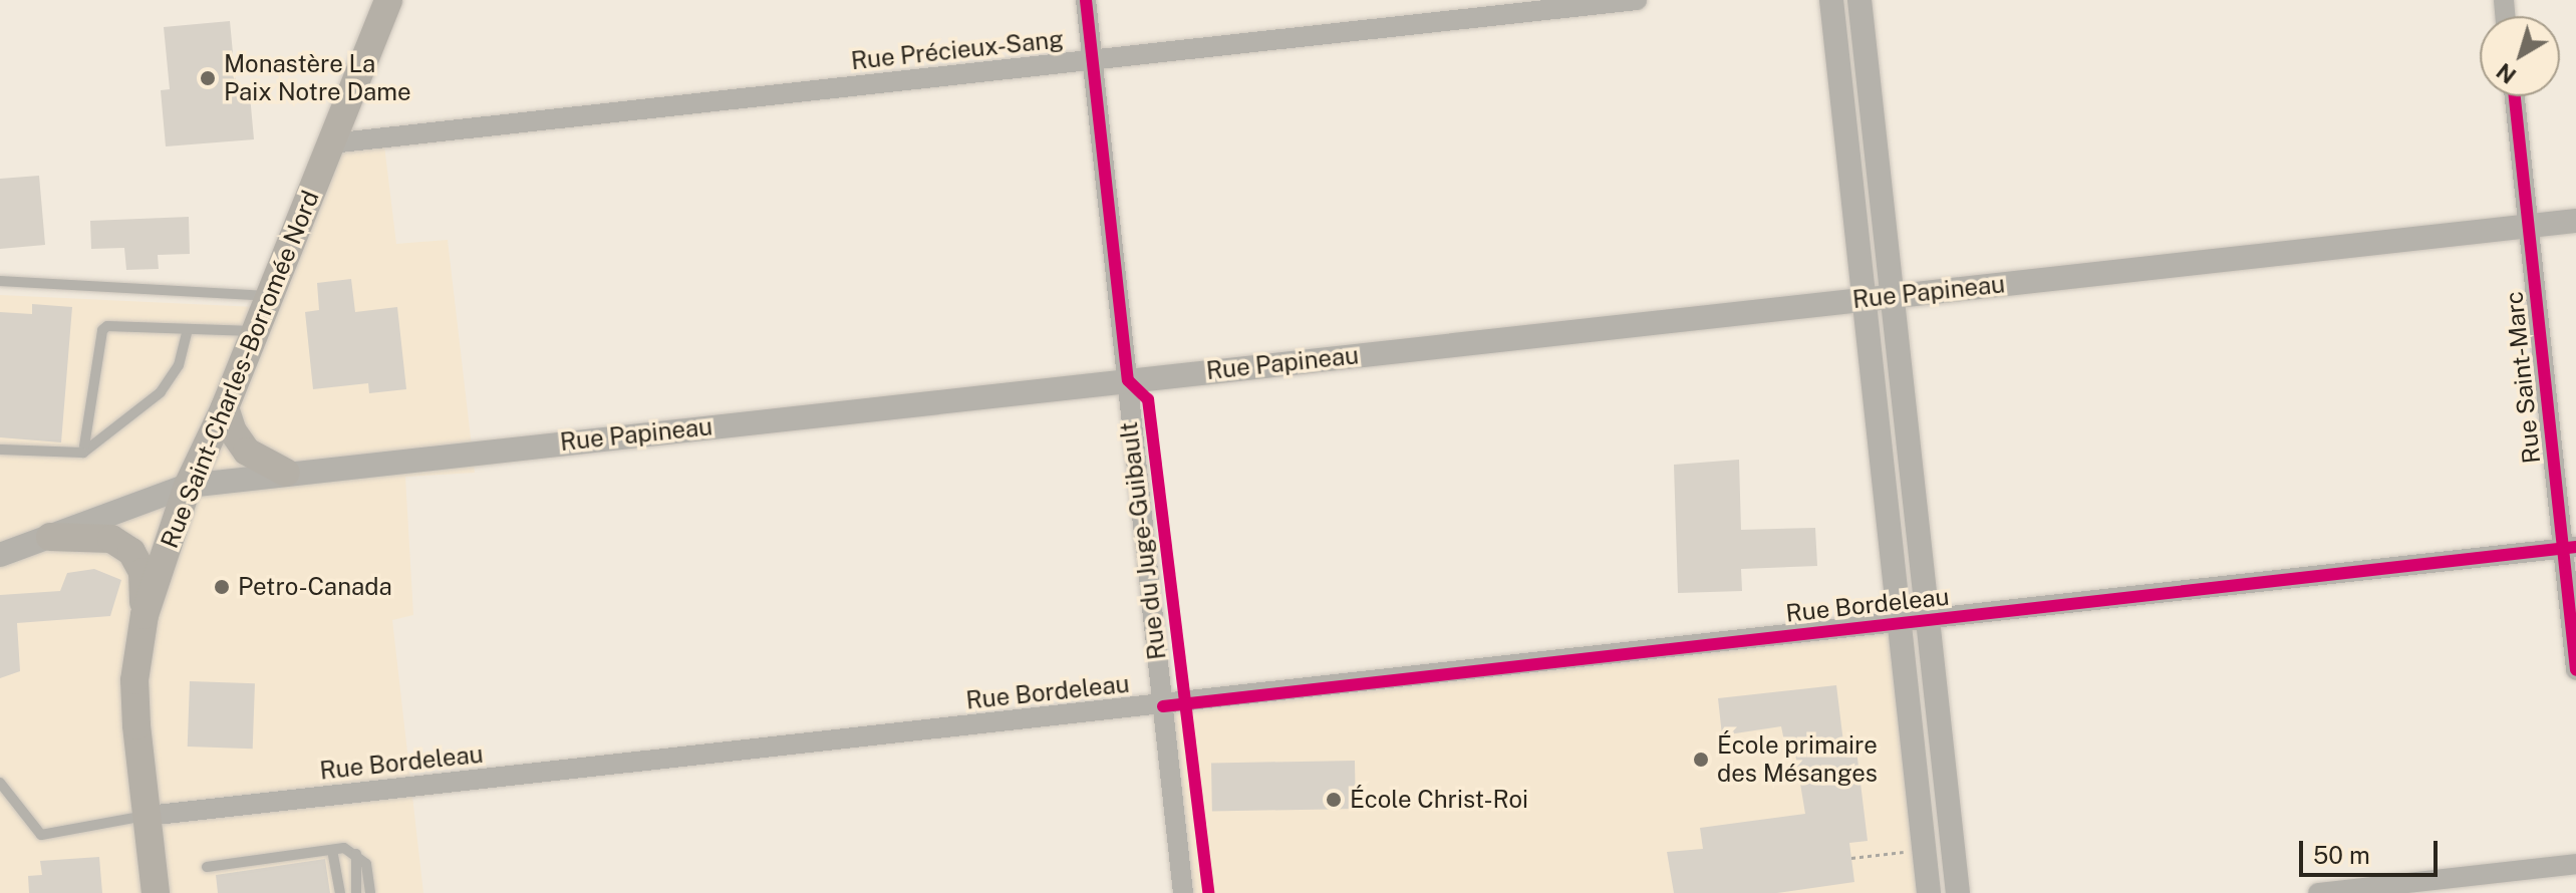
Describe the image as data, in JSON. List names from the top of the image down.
{
  "streets": {
    "main road": ["Rue Saint-Charles-Borromée Nord"],
    "street": [
      "Rue Précieux-Sang",
      "Rue Papineau",
      "Rue Saint-Marc",
      "Rue du Juge-Guibault",
      "Rue Bordeleau"
    ]
  },
  "crossings": [
    ["Rue Précieux-Sang", "Rue Saint-Charles-Borromée Nord"],
    ["Rue Précieux-Sang", "Rue du Juge-Guibault"],
    ["Rue Papineau", "Rue Saint-Charles-Borromée Nord"],
    ["Rue Papineau", "Rue Saint-Marc"],
    ["Rue Papineau", "Rue du Juge-Guibault"],
    ["Rue Saint-Charles-Borromée Nord", "Rue Bordeleau"],
    ["Rue Saint-Marc", "Rue Bordeleau"],
    ["Rue du Juge-Guibault", "Rue Bordeleau"]
  ],
  "places": [
    "Monastère La Paix Notre Dame",
    "Petro-Canada",
    "École primaire des Mésanges",
    "École Christ-Roi"
  ],
  "scale_bar": "50 m",
  "north": "bottom left"
}
